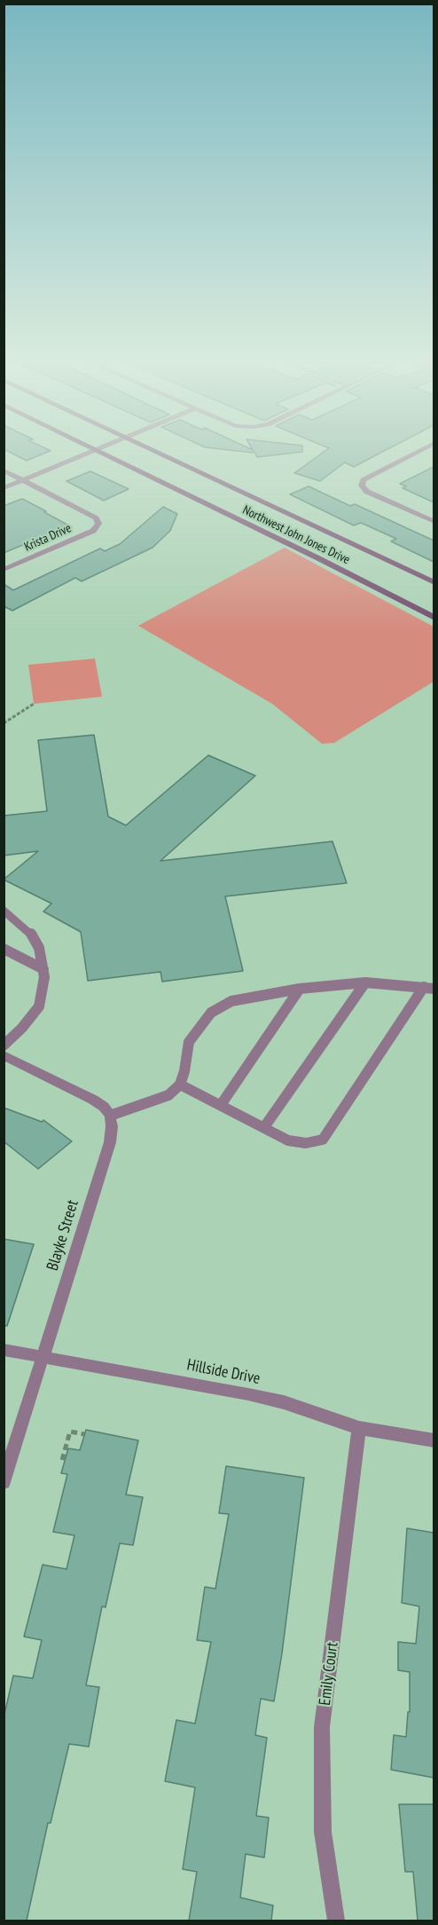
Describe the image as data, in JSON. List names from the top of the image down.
{
  "streets": {
    "main road": ["Northwest John Jones Drive"],
    "street": [
      "Krista Drive",
      "Blayke Street",
      "Hillside Drive",
      "Emily Court"
    ]
  },
  "crossings": [
    ["Blayke Street", "Hillside Drive"],
    ["Hillside Drive", "Emily Court"]
  ]
}
